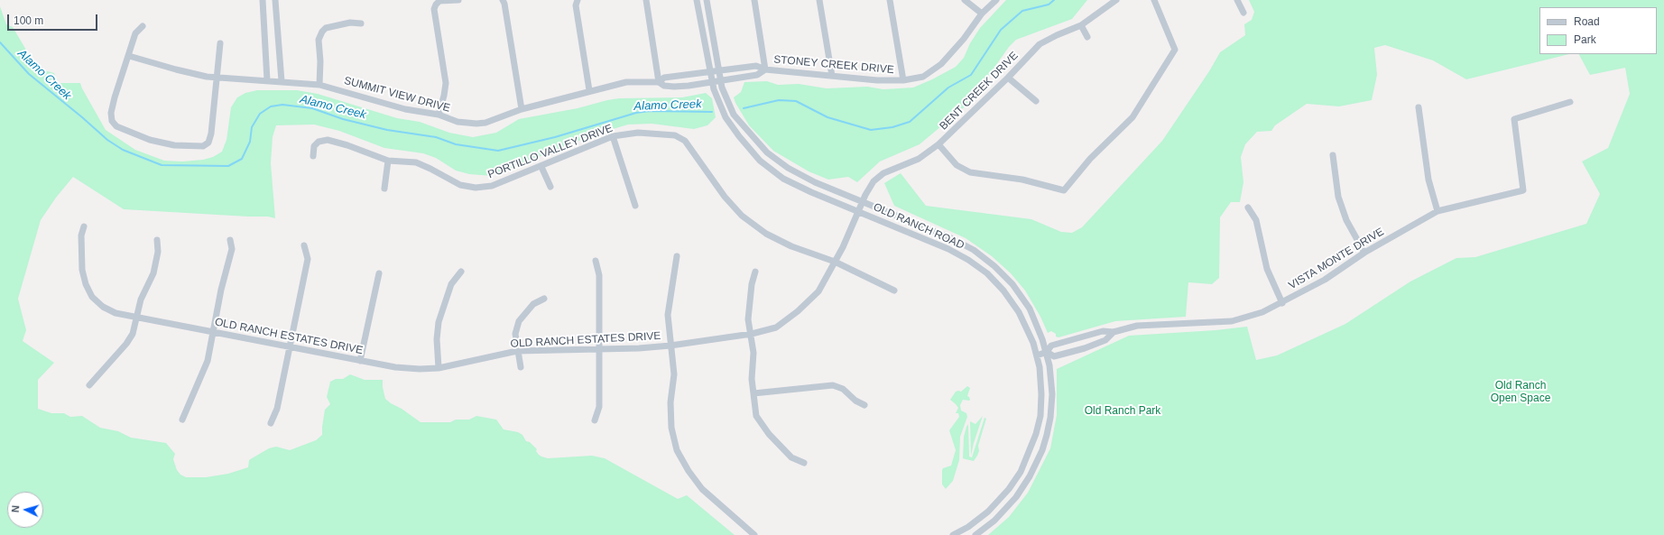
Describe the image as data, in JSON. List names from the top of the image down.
{
  "streets": {
    "street": [
      "STONEY CREEK DRIVE",
      "BENT CREEK DRIVE",
      "SUMMIT VIEW DRIVE",
      "PORTILLO VALLEY DRIVE",
      "OLD RANCH ROAD",
      "VISTA MONTE DRIVE",
      "OLD RANCH ESTATES DRIVE"
    ]
  },
  "crossings": [
    ["STONEY CREEK DRIVE", "SUMMIT VIEW DRIVE"],
    ["STONEY CREEK DRIVE", "OLD RANCH ROAD"],
    ["BENT CREEK DRIVE", "OLD RANCH ROAD"],
    ["BENT CREEK DRIVE", "OLD RANCH ESTATES DRIVE"],
    ["SUMMIT VIEW DRIVE", "OLD RANCH ROAD"],
    ["PORTILLO VALLEY DRIVE", "OLD RANCH ESTATES DRIVE"],
    ["OLD RANCH ROAD", "VISTA MONTE DRIVE"],
    ["OLD RANCH ROAD", "OLD RANCH ESTATES DRIVE"]
  ],
  "water": ["Alamo Creek"],
  "parks": ["Old Ranch Open Space", "Old Ranch Park"],
  "legend": ["Road", "Park"],
  "scale_bar": "100 m",
  "north": "left"
}
